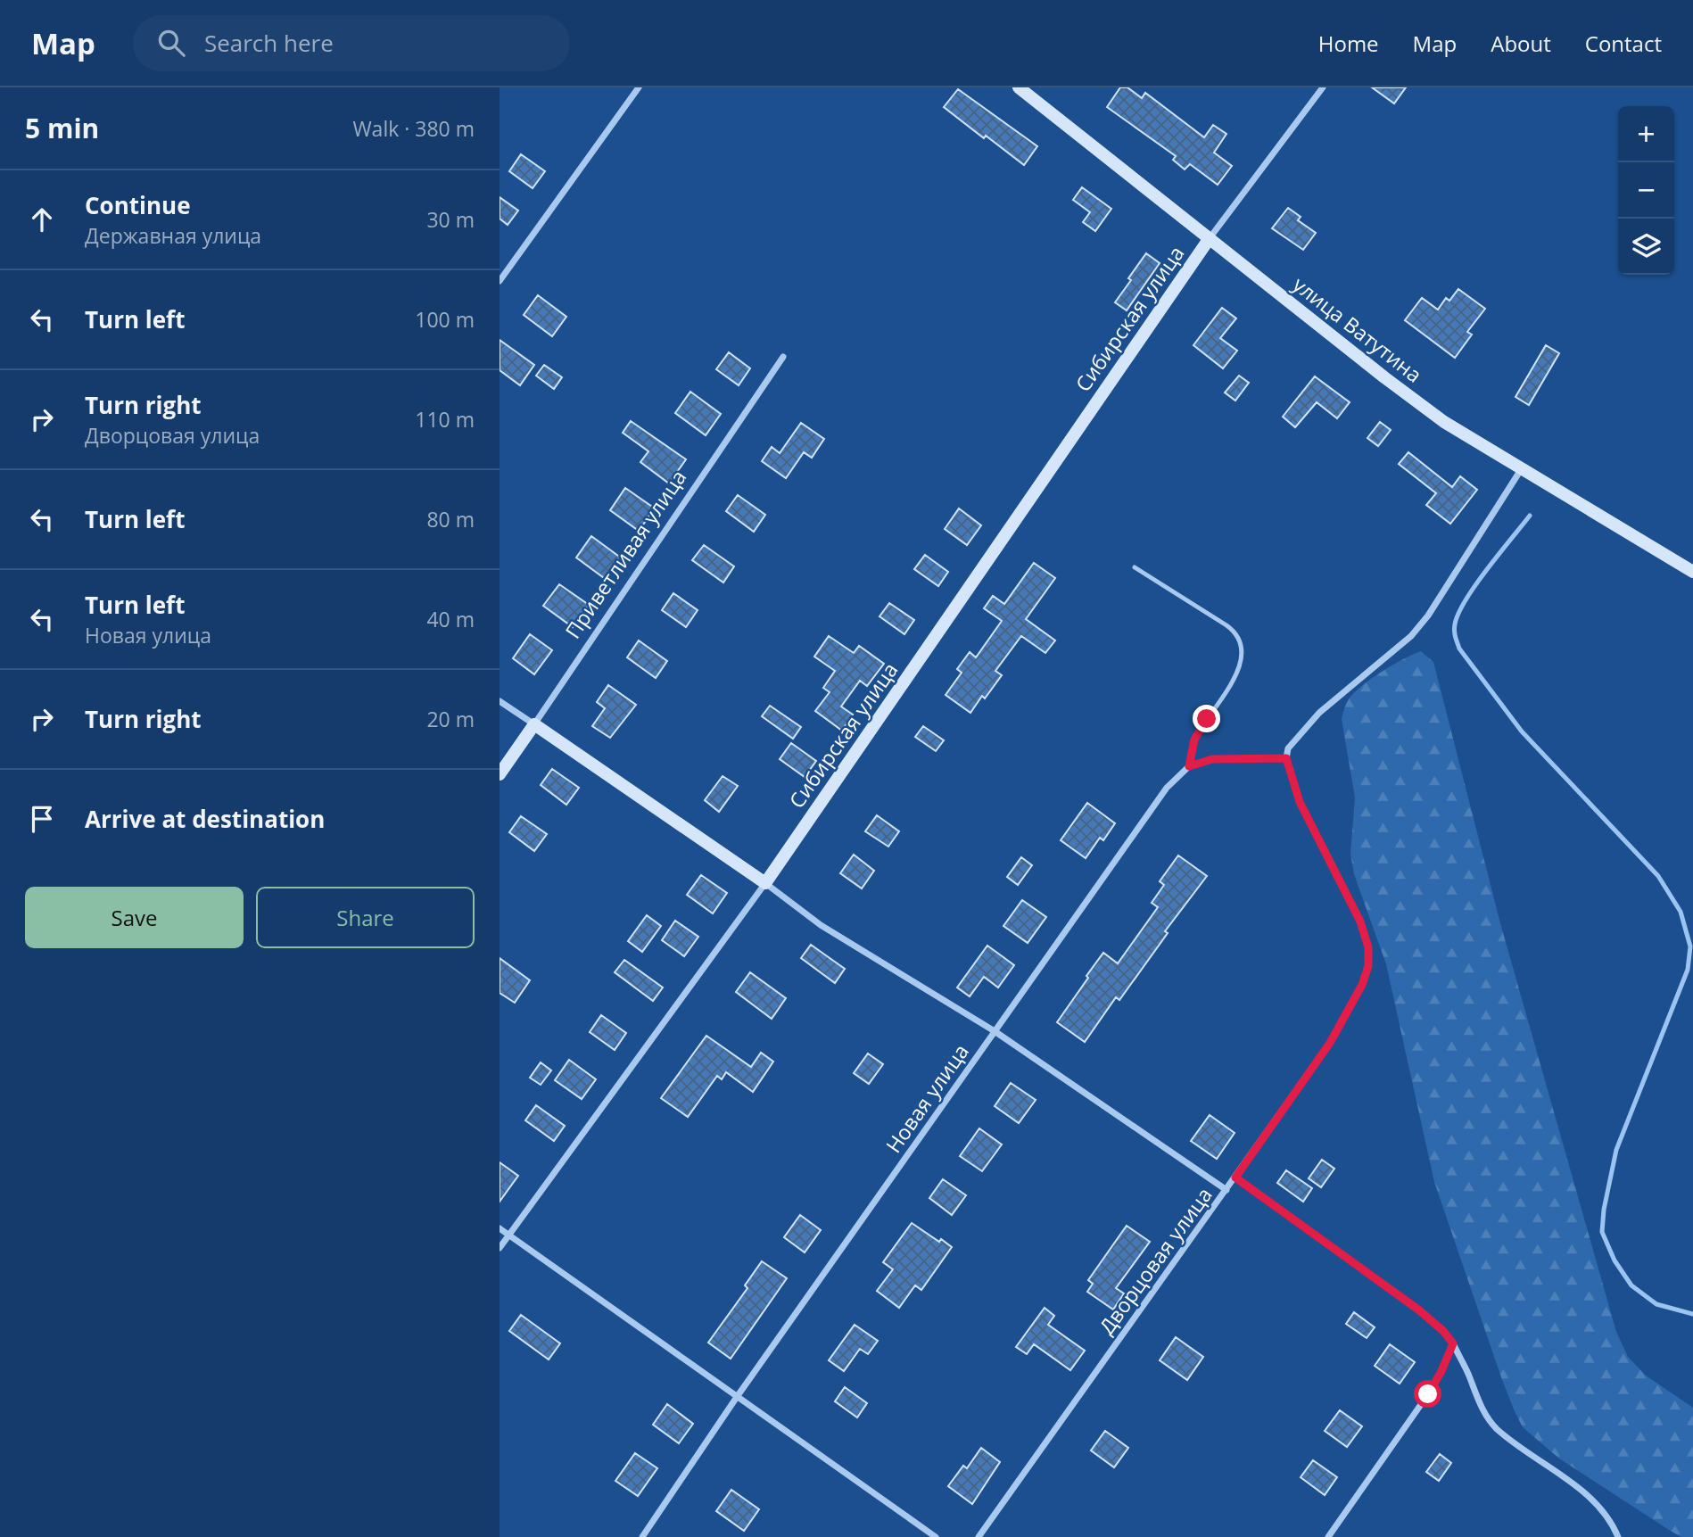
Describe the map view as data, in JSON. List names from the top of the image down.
{
  "streets": {
    "street": [
      "Сибирская улица",
      "улица Ватутина",
      "Приветливая улица",
      "Новая улица",
      "Дворцовая улица"
    ]
  },
  "crossings": [
    ["Сибирская улица", "улица Ватутина"]
  ],
  "page": {
    "header": "Map",
    "search": "Search here",
    "nav": [
      "Home",
      "Map",
      "About",
      "Contact"
    ],
    "heading": ["5 min", "Walk · 380 m"],
    "map_buttons": ["+", "−"],
    "list": [
      ["Continue", "Державная улица", "30 m"],
      ["Turn left", "100 m"],
      ["Turn right", "Дворцовая улица", "110 m"],
      ["Turn left", "80 m"],
      ["Turn left", "Новая улица", "40 m"],
      ["Turn right", "20 m"],
      "Arrive at destination"
    ],
    "buttons": ["Save", "Share"]
  }
}
